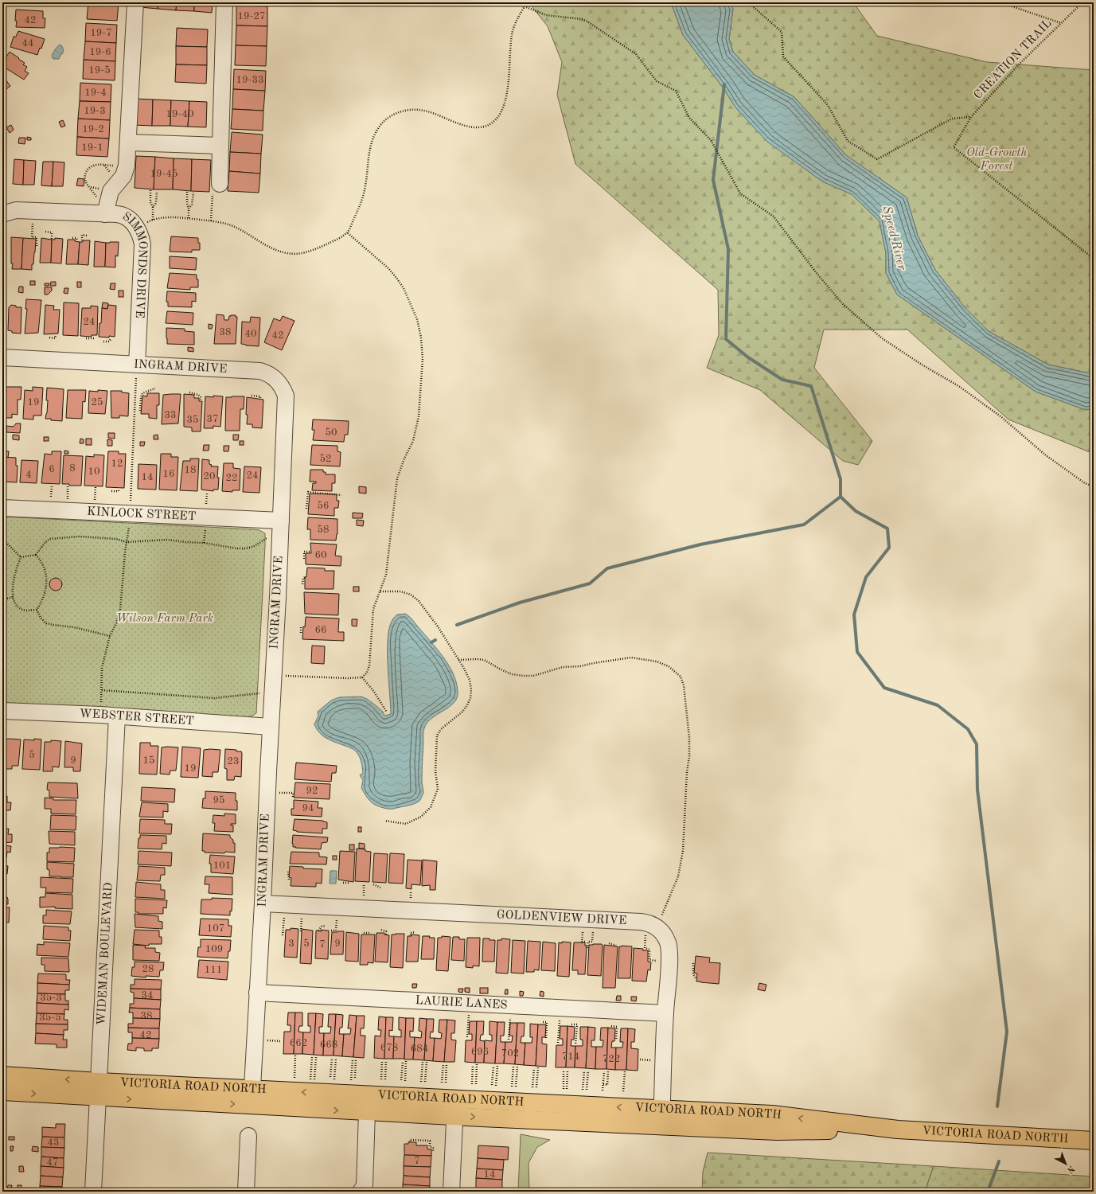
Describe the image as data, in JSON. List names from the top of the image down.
{
  "streets": {
    "main road": ["VICTORIA ROAD NORTH"],
    "street": [
      "SIMMONDS DRIVE",
      "INGRAM DRIVE",
      "KINLOCK STREET",
      "WEBSTER STREET",
      "GOLDENVIEW DRIVE",
      "WIDEMAN BOULEVARD",
      "LAURIE LANES"
    ],
    "path": ["CREATION TRAIL"]
  },
  "crossings": [
    ["SIMMONDS DRIVE", "INGRAM DRIVE"],
    ["INGRAM DRIVE", "KINLOCK STREET"],
    ["INGRAM DRIVE", "WEBSTER STREET"],
    ["INGRAM DRIVE", "GOLDENVIEW DRIVE"],
    ["INGRAM DRIVE", "LAURIE LANES"],
    ["INGRAM DRIVE", "VICTORIA ROAD NORTH"],
    ["WEBSTER STREET", "WIDEMAN BOULEVARD"],
    ["WIDEMAN BOULEVARD", "VICTORIA ROAD NORTH"]
  ],
  "water": ["Speed River"],
  "parks": ["Old-Growth Forest", "Wilson Farm Park"],
  "house_numbers": [
    "19-27",
    "42",
    "19-7",
    "44",
    "19-6",
    "19-5",
    "19-33",
    "19-4",
    "19-3",
    "19-40",
    "19-2",
    "19-1",
    "19-45",
    "24",
    "38",
    "40",
    "42",
    "19",
    "25",
    "33",
    "37",
    "35",
    "50",
    "52",
    "12",
    "8",
    "6",
    "18",
    "10",
    "16",
    "4",
    "24",
    "20",
    "14",
    "22",
    "56",
    "58",
    "60",
    "66",
    "5",
    "9",
    "15",
    "23",
    "19",
    "92",
    "95",
    "94",
    "101",
    "107",
    "3",
    "5",
    "9",
    "7",
    "109",
    "28",
    "111",
    "34",
    "35-3",
    "38",
    "35-5",
    "42",
    "662",
    "668",
    "678",
    "684",
    "696",
    "702",
    "714",
    "722",
    "43",
    "7",
    "47",
    "14"
  ],
  "north": "bottom right"
}
